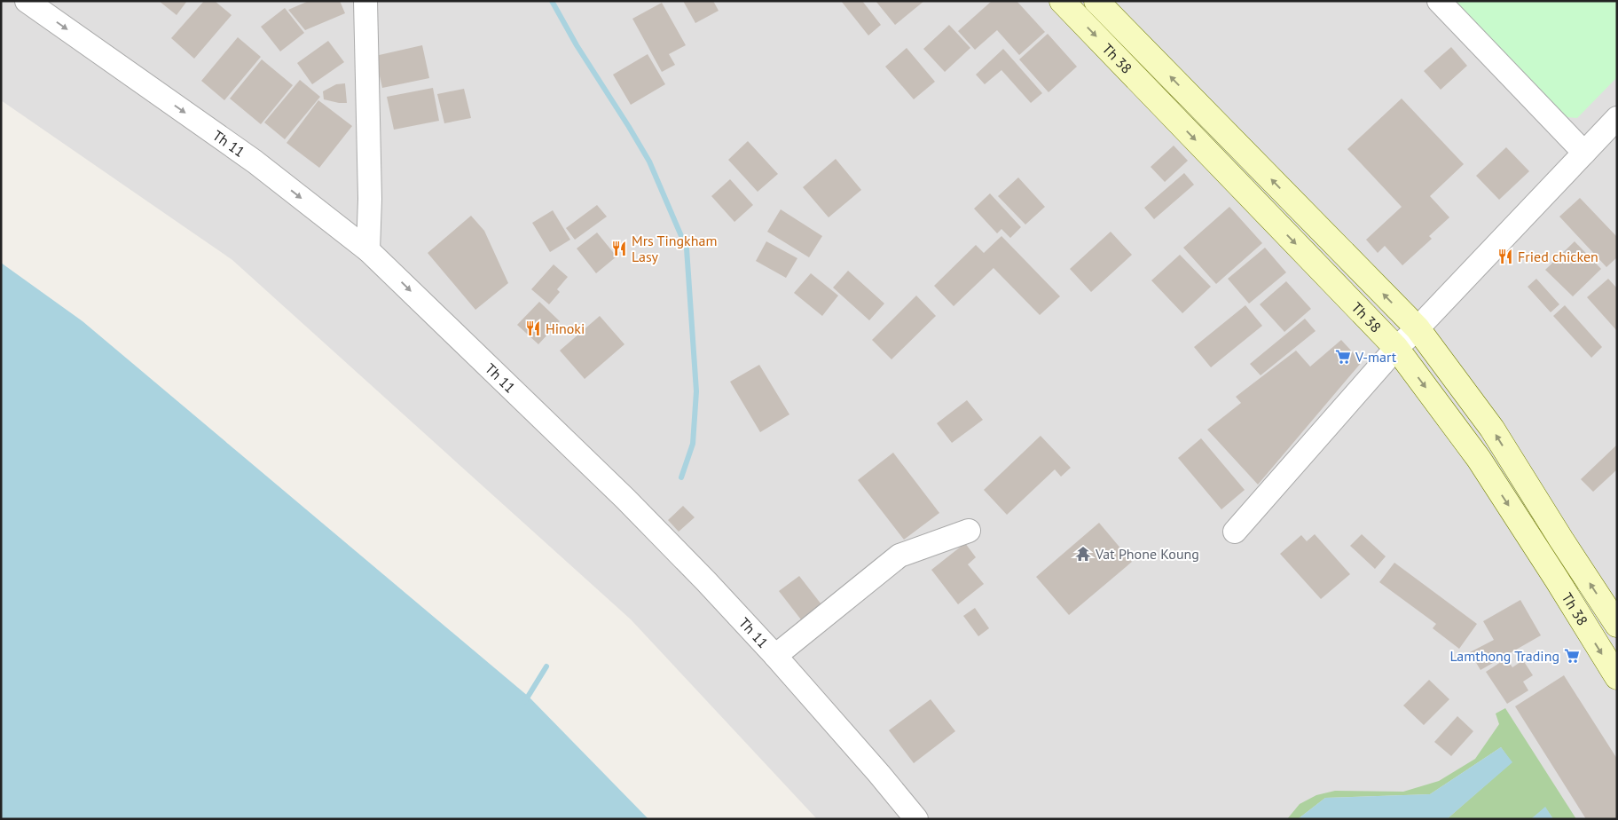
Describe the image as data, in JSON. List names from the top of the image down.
{
  "streets": {
    "street": ["Th 38", "Th 11"]
  },
  "one_way": ["Th 11"],
  "places": {
    "restaurant": ["Mrs Tingkham Lasy", "Fried chicken", "Hinoki"],
    "supermarket": ["V-mart", "Lamthong Trading"],
    "temple": ["Vat Phone Koung"]
  }
}
